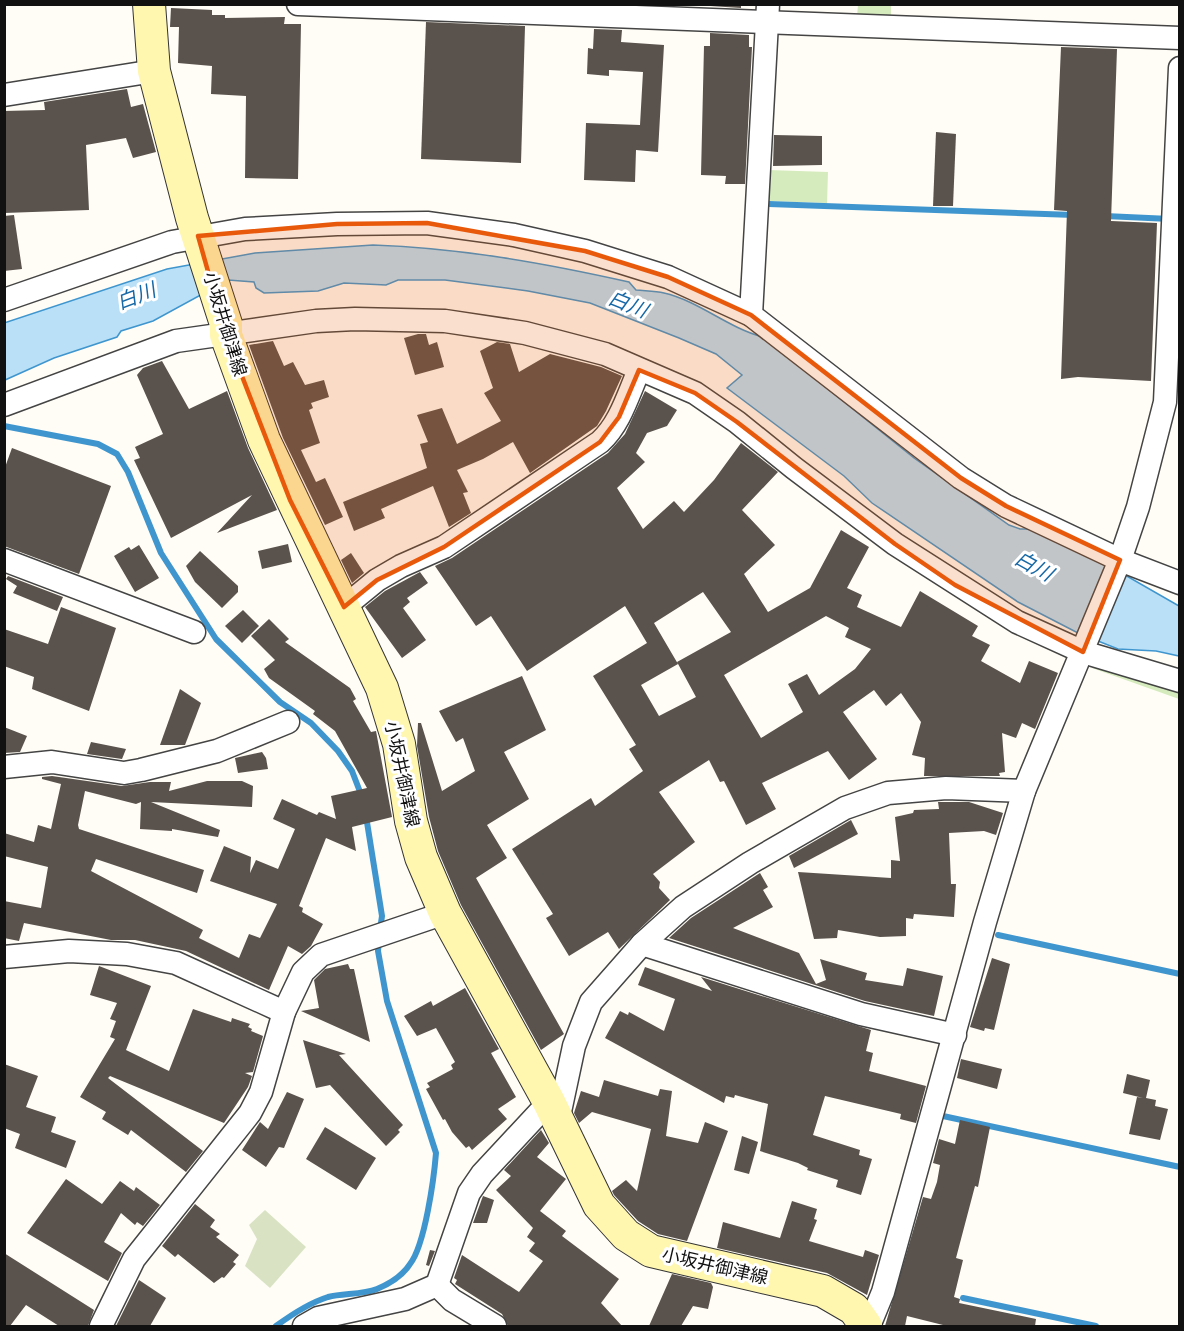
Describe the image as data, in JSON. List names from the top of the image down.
{
  "streets": {
    "main road": ["小坂井御津線"]
  },
  "water": ["白川"]
}
